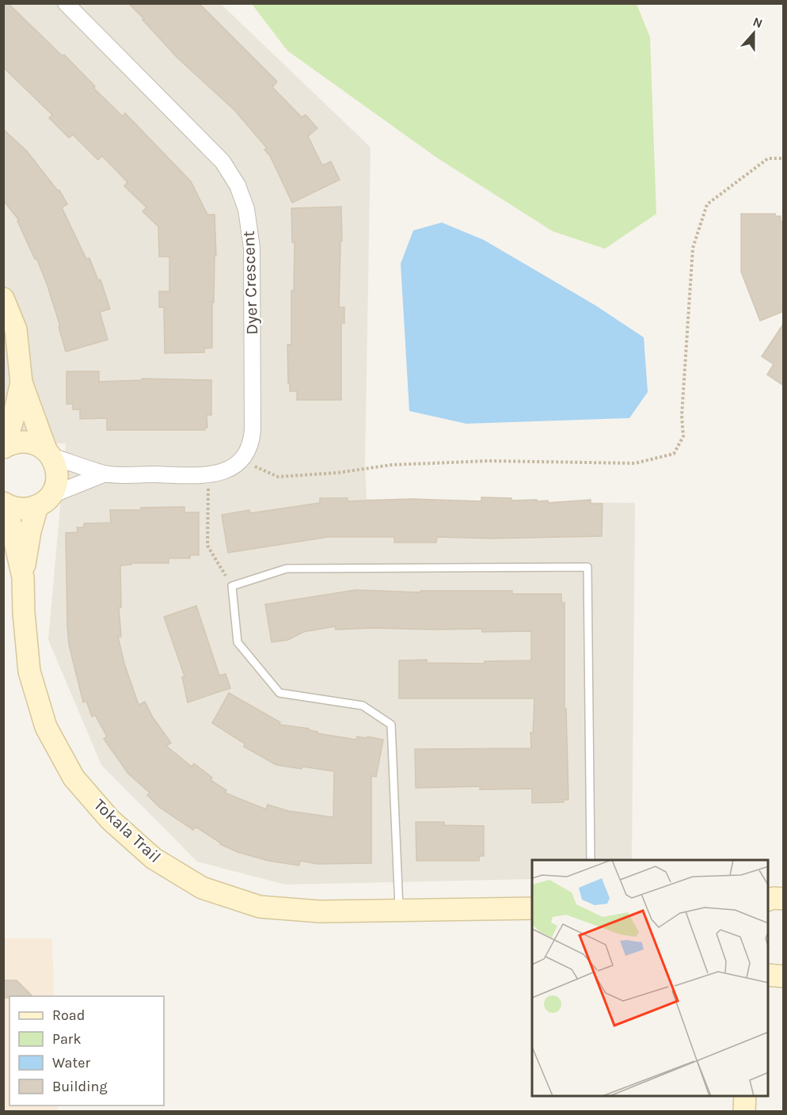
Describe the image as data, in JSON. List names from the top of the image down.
{
  "streets": {
    "street": ["Dyer Crescent", "Tokala Trail"]
  },
  "legend": [
    "Road",
    "Park",
    "Water",
    "Building"
  ],
  "north": "top"
}
